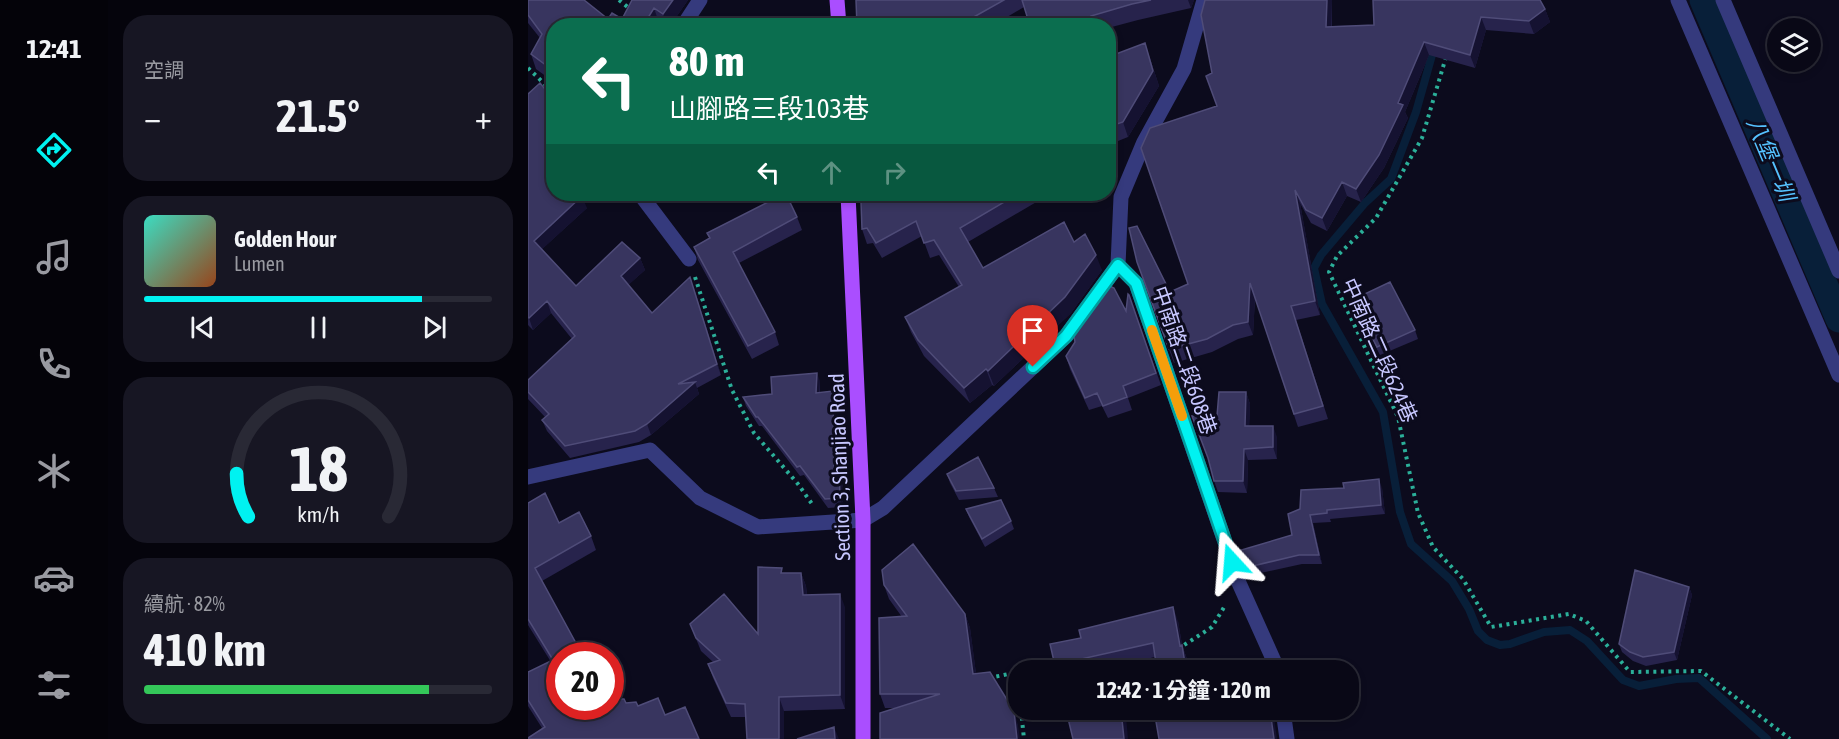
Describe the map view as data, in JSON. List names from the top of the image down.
{
  "streets": {
    "main road": ["Section 3, Shanjiao Road"],
    "lane": ["中南路二段608巷"],
    "path": ["中南路二段624巷"]
  },
  "water": ["八堡一圳"],
  "page": {
    "tabs": "12:41",
    "tile": [
      "空調",
      ["續航 · 82%", "410 km"]
    ],
    "turn": ["80 m", "山腳路三段103巷"],
    "heat": ["−", "21.5°", "+"],
    "song": ["Golden Hour", "Lumen"],
    "limit": "20",
    "trip": "12:42 · 1 分鐘 · 120 m",
    "gauge": ["18", "km/h"]
  }
}
